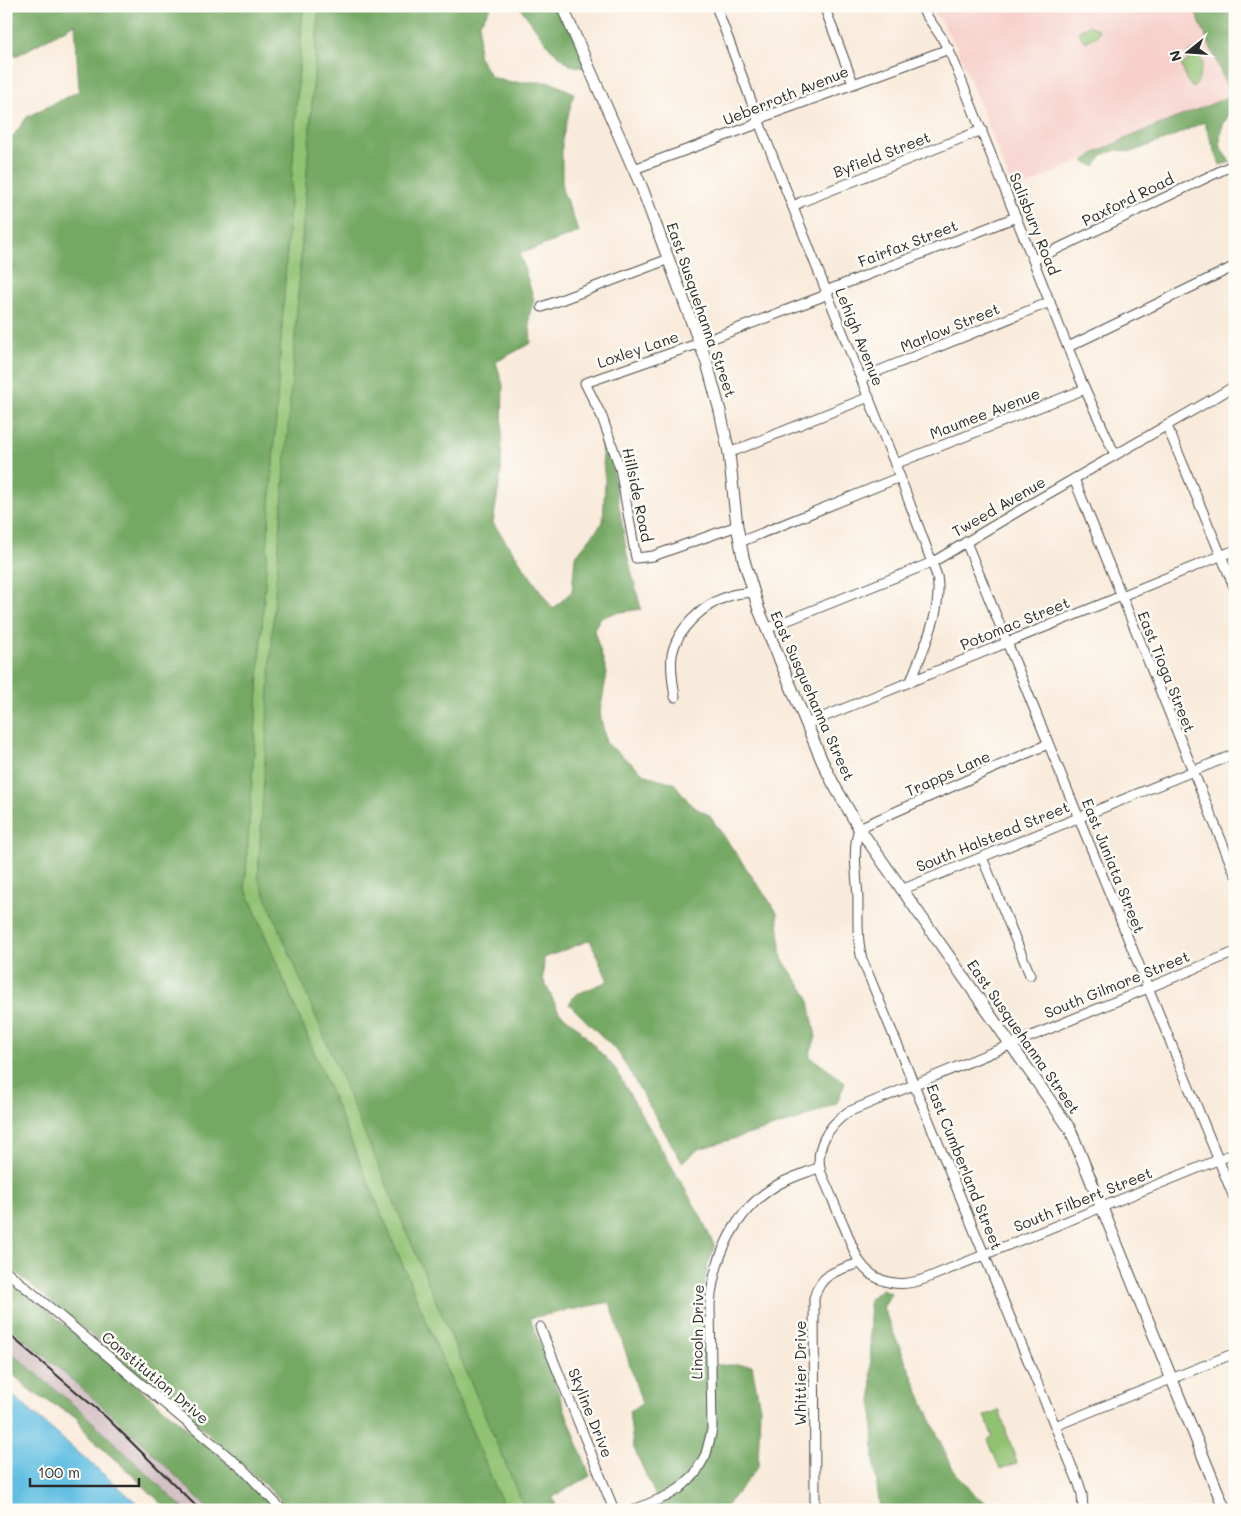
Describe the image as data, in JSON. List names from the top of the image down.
{
  "streets": {
    "main road": ["East Susquehanna Street"],
    "street": [
      "Ueberroth Avenue",
      "Byfield Street",
      "Paxford Road",
      "Salisbury Road",
      "Fairfax Street",
      "Marlow Street",
      "Lehigh Avenue",
      "Loxley Lane",
      "Maumee Avenue",
      "Hillside Road",
      "Tweed Avenue",
      "Potomac Street",
      "East Tioga Street",
      "Trapps Lane",
      "South Halstead Street",
      "East Juniata Street",
      "South Gilmore Street",
      "East Cumberland Street",
      "South Filbert Street",
      "Lincoln Drive",
      "Whittier Drive",
      "Constitution Drive",
      "Skyline Drive"
    ]
  },
  "crossings": [
    ["Ueberroth Avenue", "Salisbury Road"],
    ["Ueberroth Avenue", "East Susquehanna Street"],
    ["Ueberroth Avenue", "Lehigh Avenue"],
    ["Byfield Street", "Salisbury Road"],
    ["Byfield Street", "Lehigh Avenue"],
    ["Paxford Road", "Salisbury Road"],
    ["Salisbury Road", "Fairfax Street"],
    ["Salisbury Road", "Marlow Street"],
    ["Salisbury Road", "Maumee Avenue"],
    ["Salisbury Road", "Tweed Avenue"],
    ["Fairfax Street", "East Susquehanna Street"],
    ["Fairfax Street", "Lehigh Avenue"],
    ["Fairfax Street", "Loxley Lane"],
    ["East Susquehanna Street", "Loxley Lane"],
    ["East Susquehanna Street", "Hillside Road"],
    ["East Susquehanna Street", "Tweed Avenue"],
    ["East Susquehanna Street", "Potomac Street"],
    ["East Susquehanna Street", "Trapps Lane"],
    ["East Susquehanna Street", "South Halstead Street"],
    ["East Susquehanna Street", "South Gilmore Street"],
    ["East Susquehanna Street", "East Cumberland Street"],
    ["East Susquehanna Street", "South Filbert Street"],
    ["Marlow Street", "Lehigh Avenue"],
    ["Lehigh Avenue", "Maumee Avenue"],
    ["Lehigh Avenue", "Tweed Avenue"],
    ["Lehigh Avenue", "Potomac Street"],
    ["Loxley Lane", "Hillside Road"],
    ["Tweed Avenue", "East Tioga Street"],
    ["Tweed Avenue", "East Juniata Street"],
    ["Potomac Street", "East Tioga Street"],
    ["Potomac Street", "East Juniata Street"],
    ["East Tioga Street", "South Halstead Street"],
    ["Trapps Lane", "East Juniata Street"],
    ["Trapps Lane", "East Cumberland Street"],
    ["South Halstead Street", "East Juniata Street"],
    ["East Juniata Street", "South Gilmore Street"],
    ["East Juniata Street", "South Filbert Street"],
    ["South Gilmore Street", "East Cumberland Street"],
    ["East Cumberland Street", "South Filbert Street"],
    ["South Filbert Street", "Whittier Drive"]
  ],
  "scale_bar": "100 m",
  "north": "left"
}
